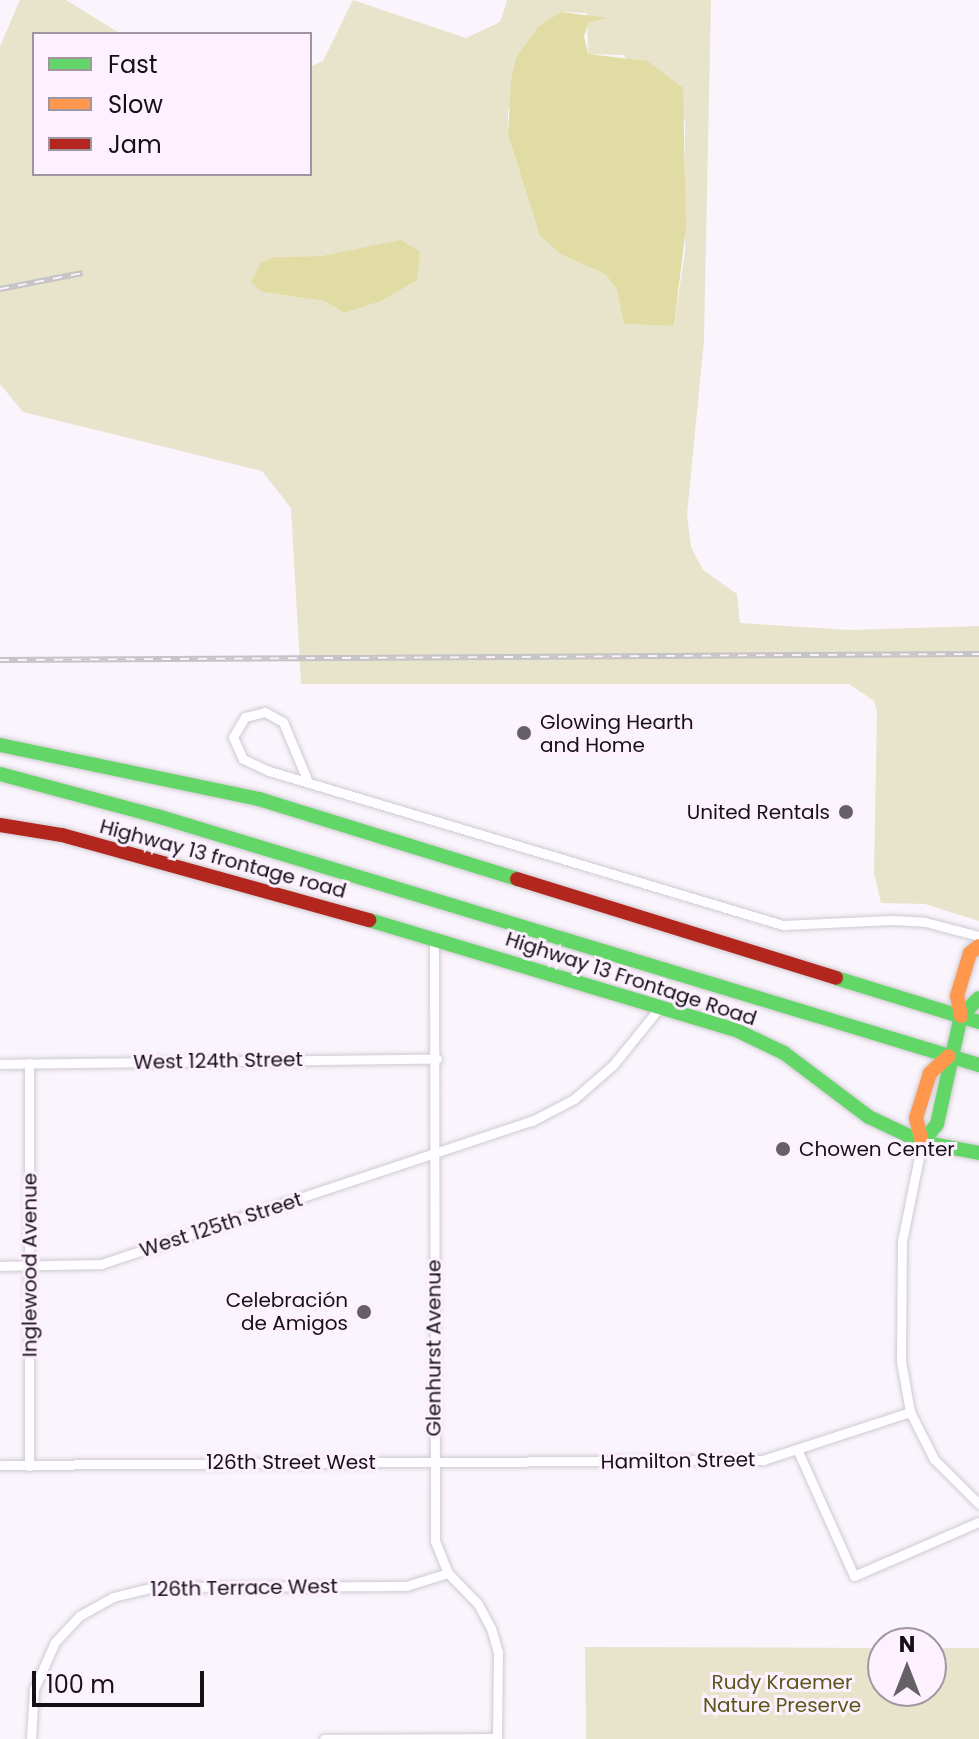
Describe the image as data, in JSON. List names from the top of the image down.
{
  "streets": {
    "main road": ["Highway 13 frontage road", "Highway 13 Frontage Road"],
    "street": [
      "West 124th Street",
      "West 125th Street",
      "Inglewood Avenue",
      "Glenhurst Avenue",
      "Hamilton Street",
      "126th Street West",
      "126th Terrace West"
    ]
  },
  "crossings": [
    ["Highway 13 frontage road", "Highway 13 Frontage Road"],
    ["Highway 13 frontage road", "Glenhurst Avenue"],
    ["Highway 13 Frontage Road", "West 125th Street"],
    ["Highway 13 Frontage Road", "Glenhurst Avenue"],
    ["West 124th Street", "Inglewood Avenue"],
    ["West 124th Street", "Glenhurst Avenue"],
    ["West 125th Street", "Inglewood Avenue"],
    ["West 125th Street", "Glenhurst Avenue"],
    ["Inglewood Avenue", "126th Street West"],
    ["Glenhurst Avenue", "126th Street West"],
    ["Glenhurst Avenue", "126th Terrace West"],
    ["Hamilton Street", "126th Street West"]
  ],
  "parks": ["Rudy Kraemer Nature Preserve"],
  "places": [
    "Glowing Hearth and Home",
    "United Rentals",
    "Chowen Center",
    "Celebración de Amigos"
  ],
  "legend": ["Fast", "Slow", "Jam"],
  "scale_bar": "100 m",
  "north": "top"
}
